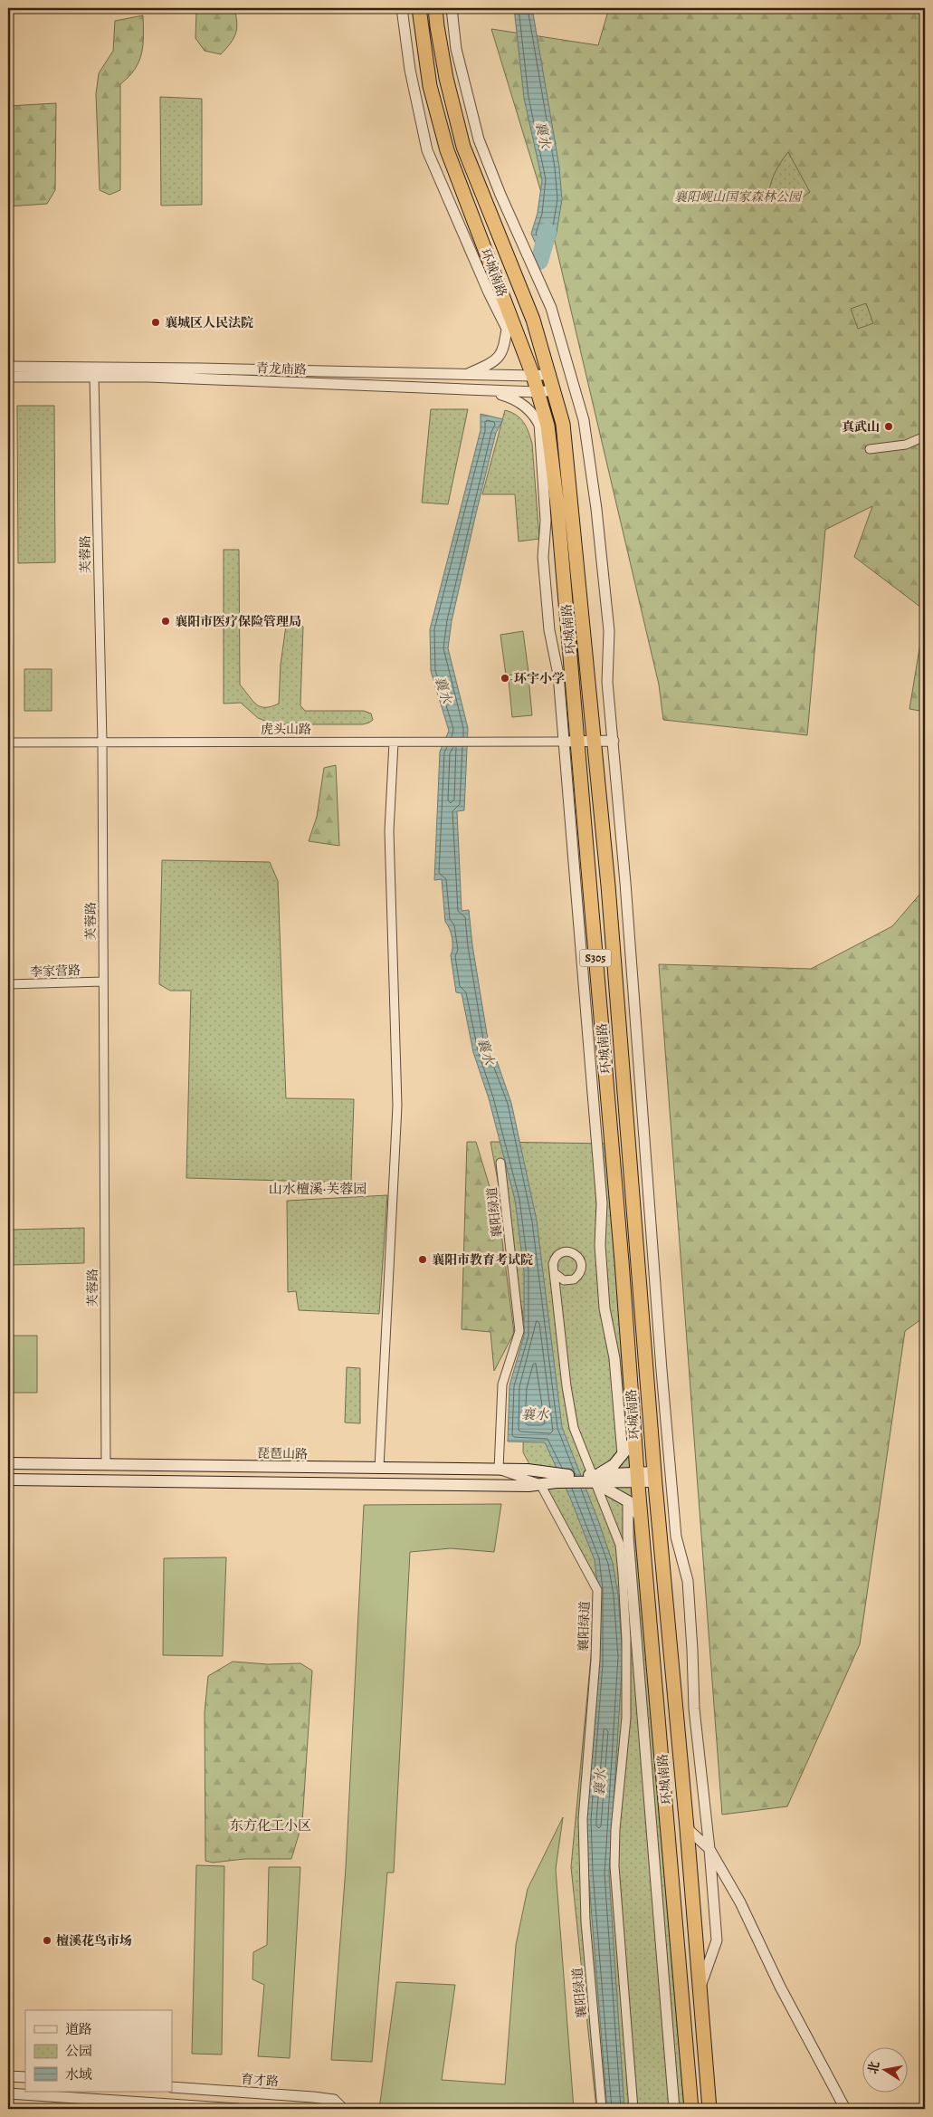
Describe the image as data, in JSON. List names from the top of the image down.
{
  "streets": {
    "highway": ["环城南路", "S305"],
    "main road": ["琵琶山路"],
    "street": [
      "青龙庙路",
      "芙蓉路",
      "虎头山路",
      "李家营路",
      "襄阳绿道",
      "育才路"
    ]
  },
  "crossings": [
    ["环城南路", "青龙庙路"],
    ["青龙庙路", "芙蓉路"],
    ["芙蓉路", "虎头山路"],
    ["芙蓉路", "李家营路"],
    ["芙蓉路", "琵琶山路"],
    ["襄阳绿道", "琵琶山路"]
  ],
  "districts": ["山水檀溪·芙蓉园", "东方化工小区"],
  "water": ["襄水"],
  "parks": ["襄阳岘山国家森林公园"],
  "places": [
    "襄城区人民法院",
    "真武山",
    "襄阳市医疗保险管理局",
    "环宇小学",
    "襄阳市教育考试院",
    "檀溪花鸟市场"
  ],
  "legend": ["道路", "公园", "水域"],
  "north": "left"
}
